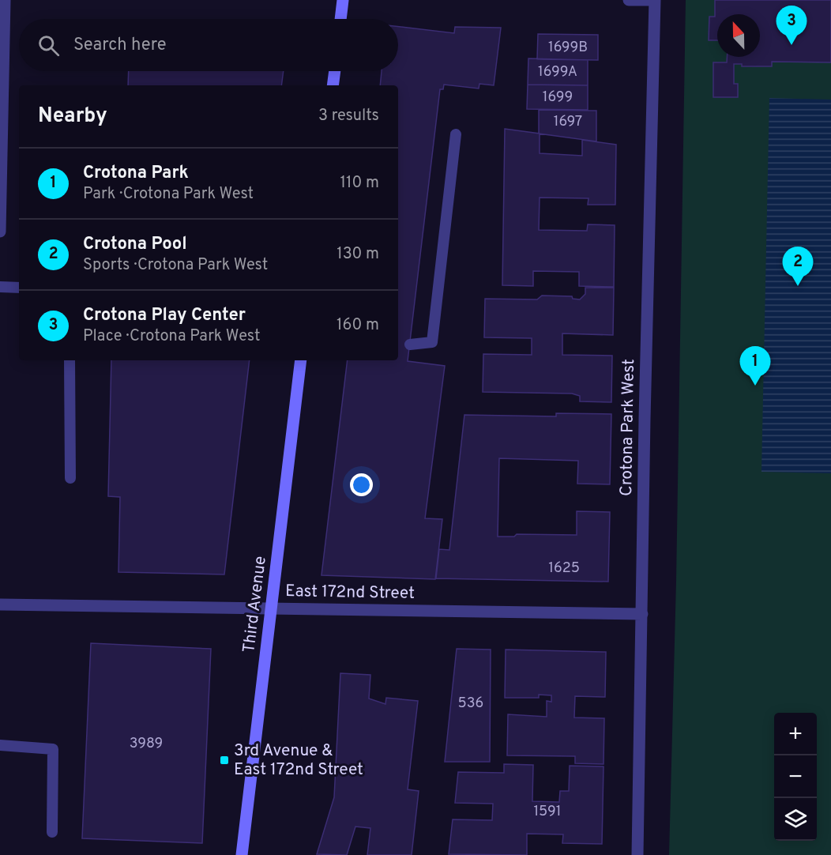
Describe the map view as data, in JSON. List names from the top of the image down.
{
  "streets": {
    "main road": ["Third Avenue"],
    "street": ["Crotona Park West", "East 172nd Street"]
  },
  "crossings": [
    ["Crotona Park West", "East 172nd Street"],
    ["East 172nd Street", "Third Avenue"]
  ],
  "places": {
    "transit": ["3rd Avenue & East 172nd Street"]
  },
  "house_numbers": [
    "1699B",
    "1699A",
    "1699",
    "1697",
    "1625",
    "536",
    "3989",
    "1591"
  ],
  "north": "top",
  "page": {
    "pins": ["3", "2", "1"],
    "search": "Search here",
    "heading": ["Nearby", "3 results"],
    "list": [
      {
        "mark": "1",
        "name": "Crotona Park",
        "note": "Park · Crotona Park West",
        "value": "110 m"
      },
      {
        "mark": "2",
        "name": "Crotona Pool",
        "note": "Sports · Crotona Park West",
        "value": "130 m"
      },
      {
        "mark": "3",
        "name": "Crotona Play Center",
        "note": "Place · Crotona Park West",
        "value": "160 m"
      }
    ],
    "map_buttons": ["+", "−"]
  }
}
